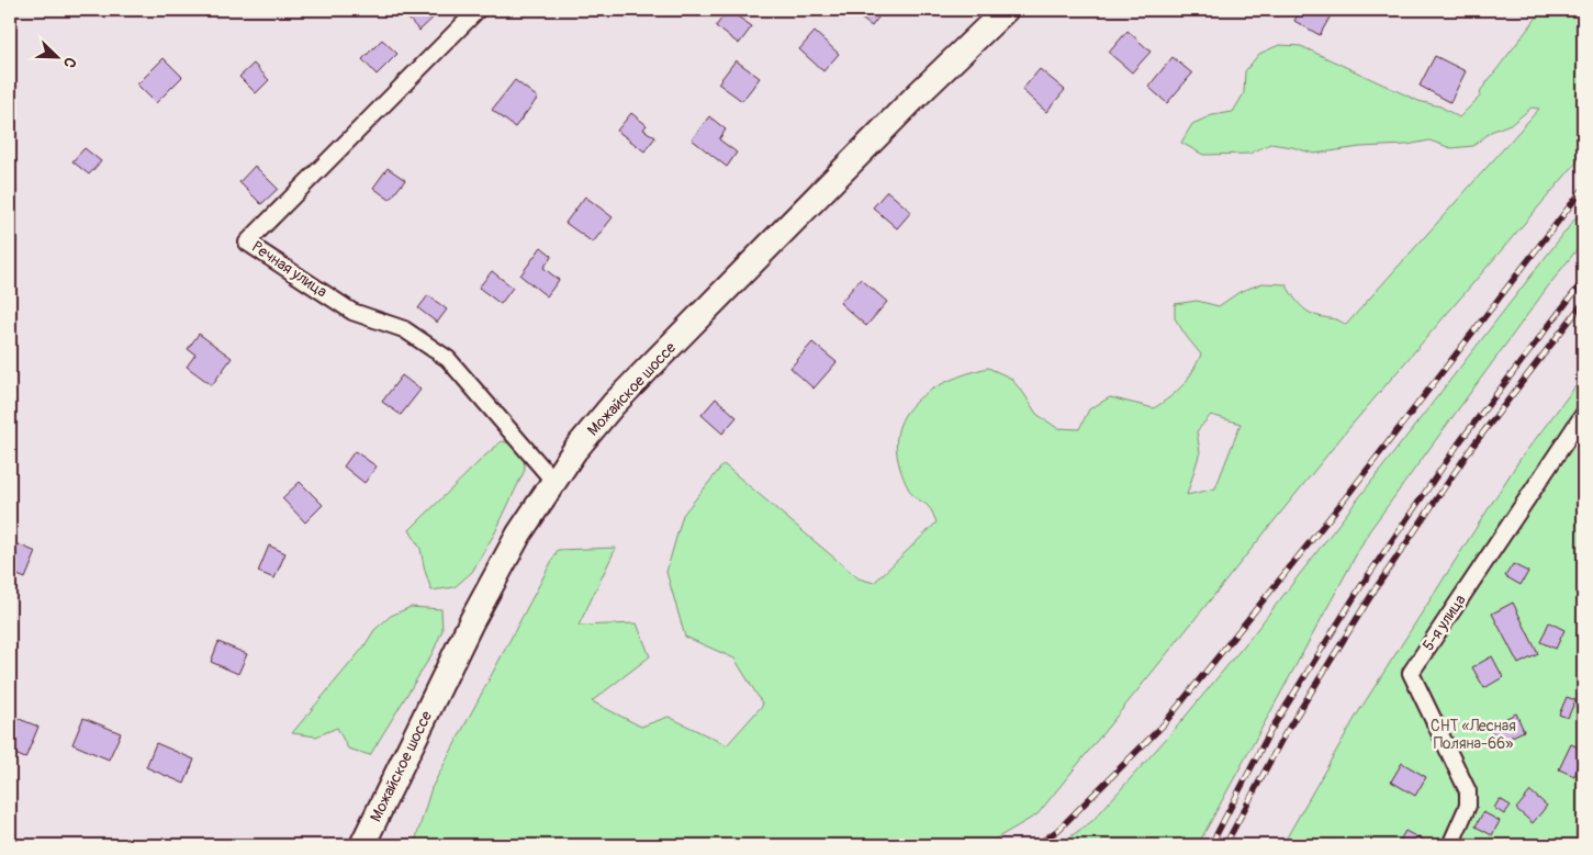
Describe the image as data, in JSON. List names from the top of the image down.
{
  "streets": {
    "main road": ["Можайское шоссе"],
    "street": ["Речная улица", "5-я улица"]
  },
  "crossings": [
    ["Речная улица", "Можайское шоссе"]
  ],
  "parks": ["СНТ «Лесная Поляна-66»"],
  "north": "bottom right"
}
